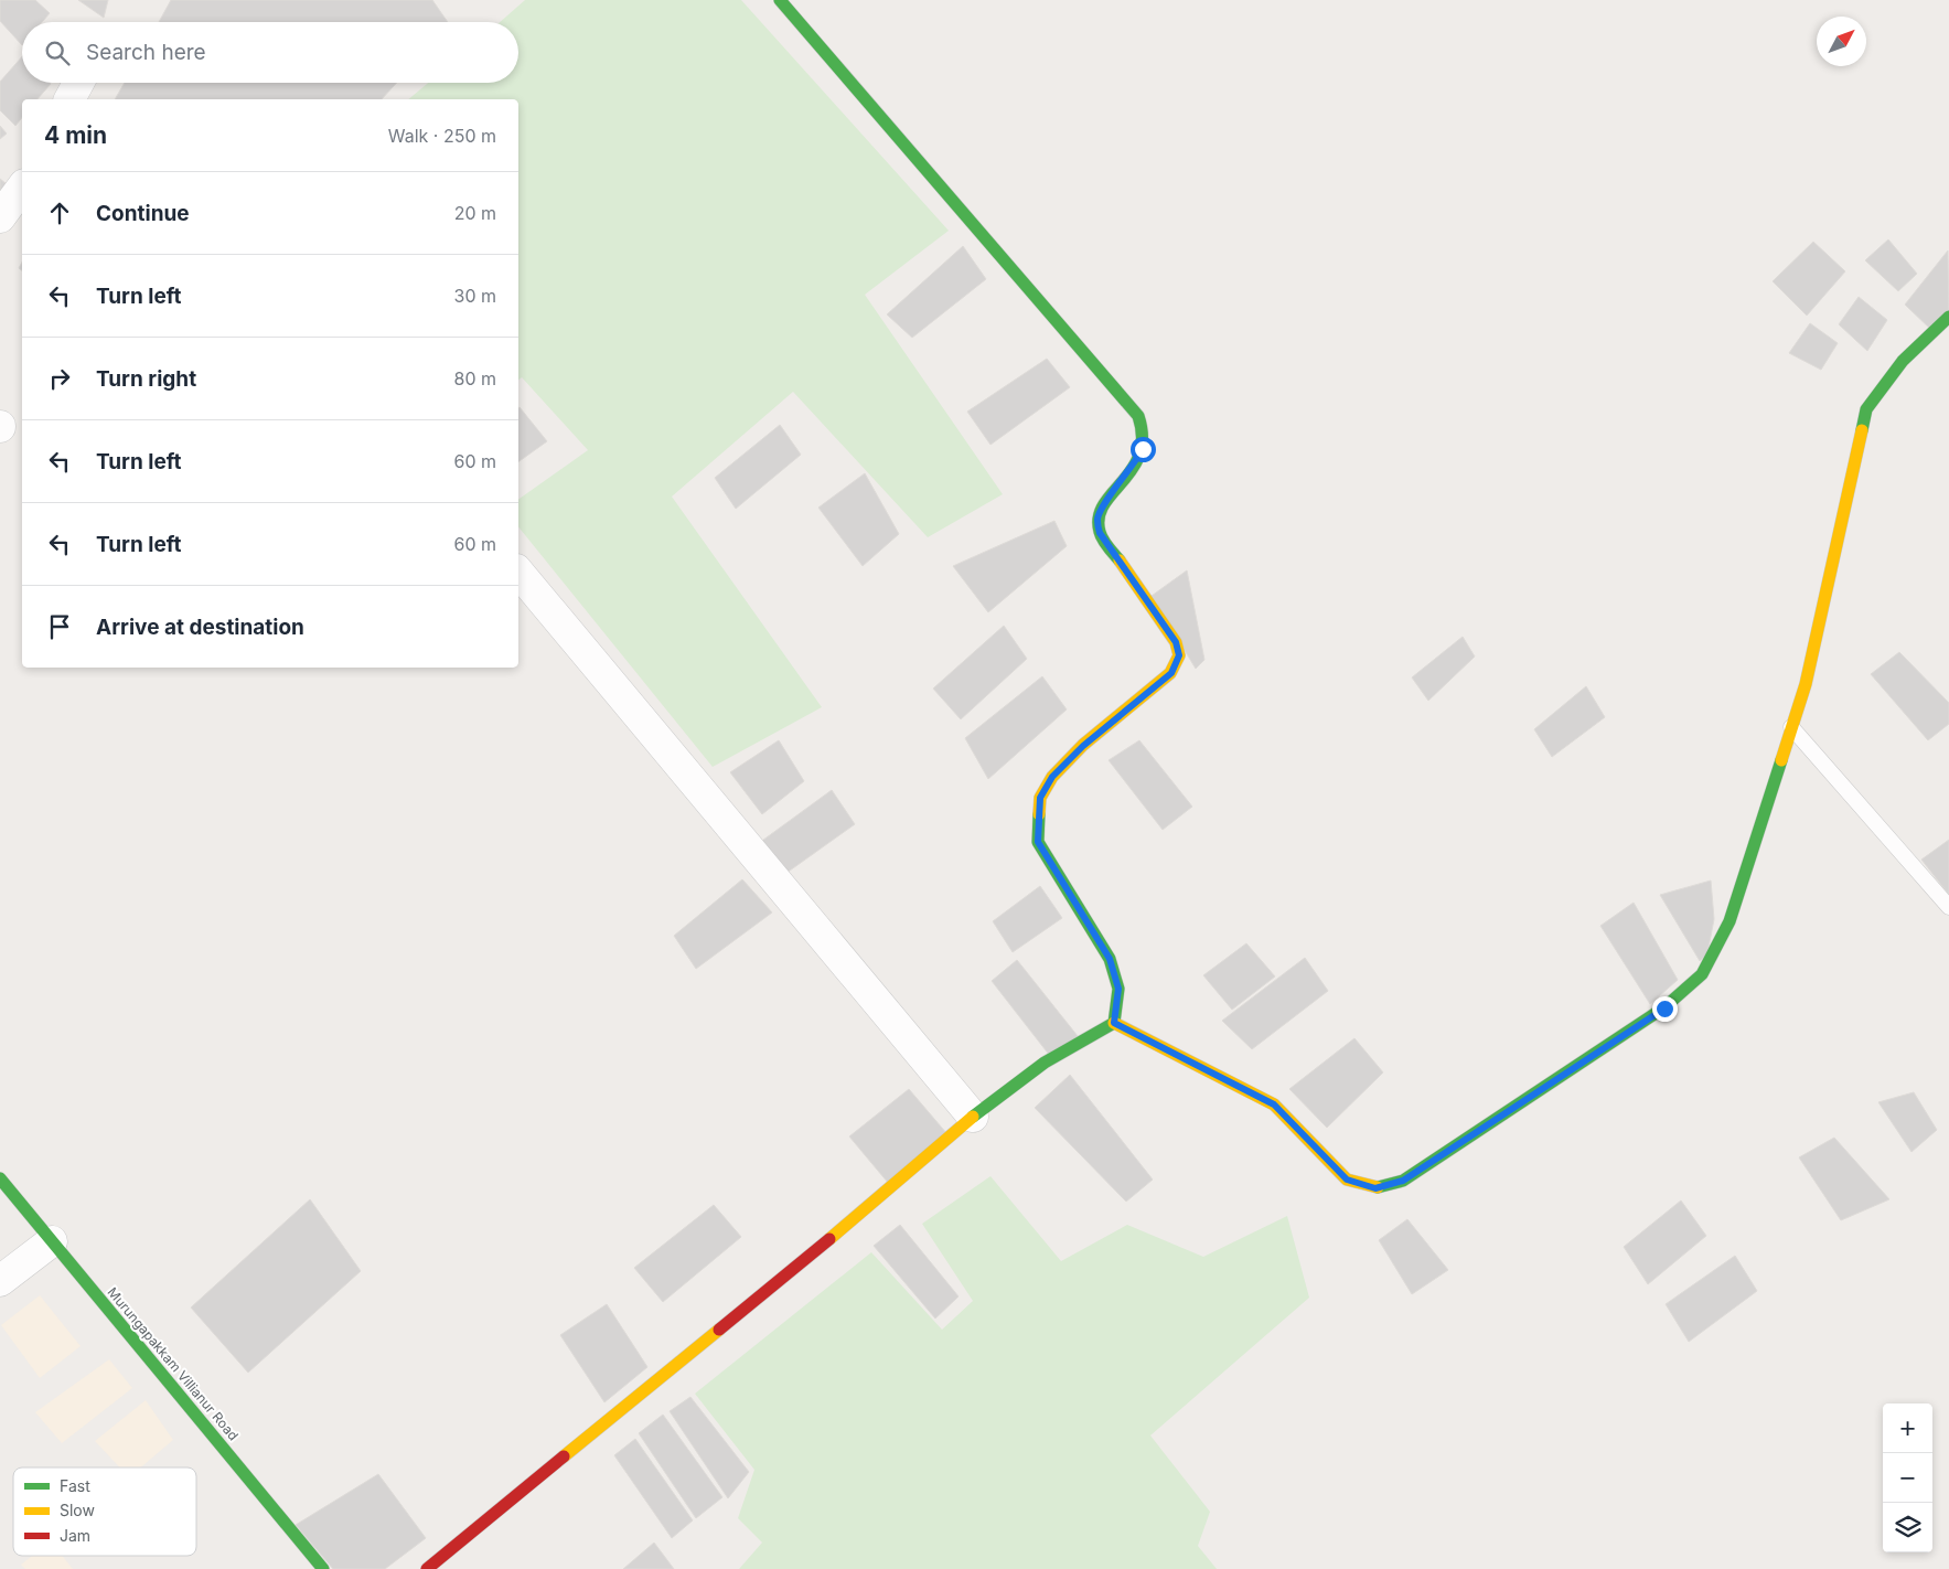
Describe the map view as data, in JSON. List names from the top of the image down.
{
  "streets": {
    "street": ["Murungapakkam Villianur Road"]
  },
  "legend": ["Fast", "Slow", "Jam"],
  "north": "top right",
  "page": {
    "search": "Search here",
    "heading": ["4 min", "Walk · 250 m"],
    "list": [
      ["Continue", "20 m"],
      ["Turn left", "30 m"],
      ["Turn right", "80 m"],
      ["Turn left", "60 m"],
      ["Turn left", "60 m"],
      "Arrive at destination"
    ],
    "map_buttons": ["+", "−"]
  }
}
